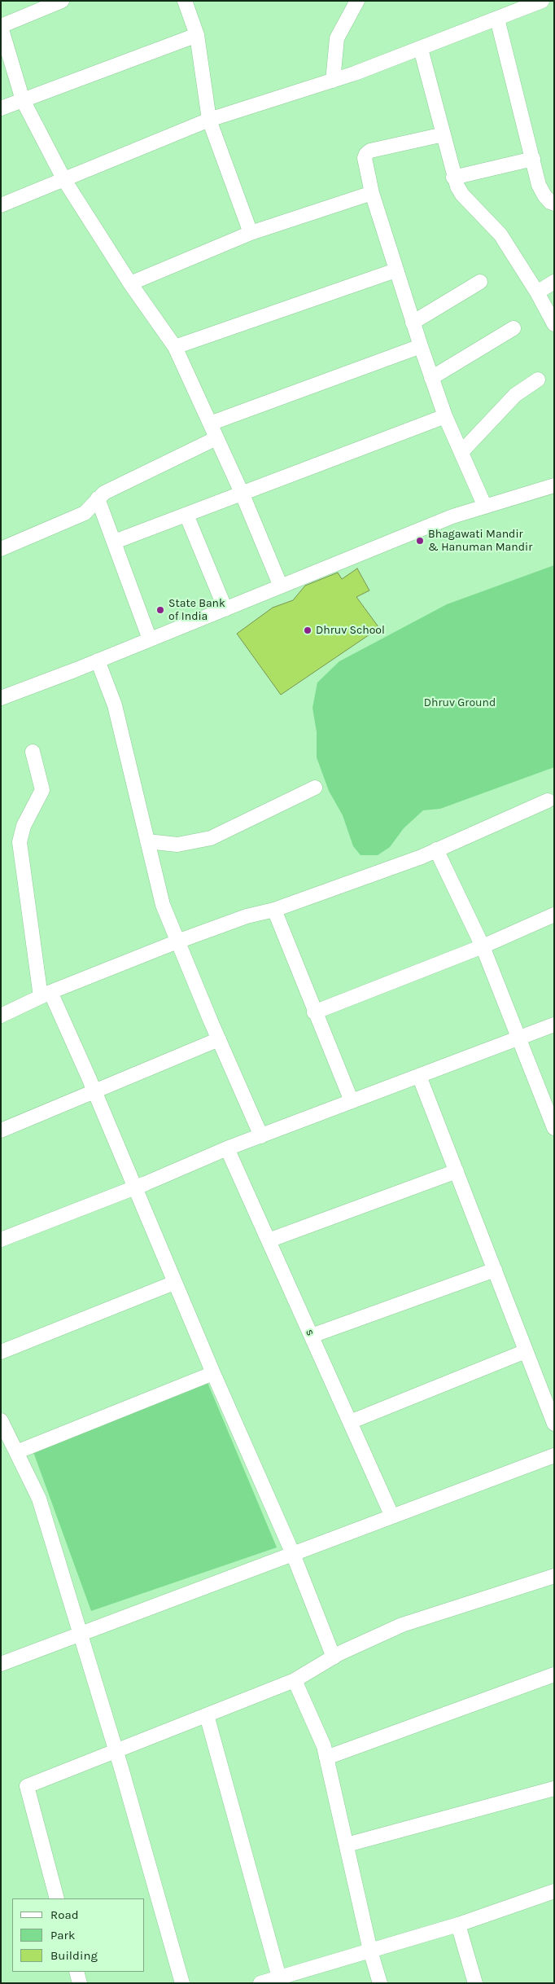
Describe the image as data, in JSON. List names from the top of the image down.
{
  "streets": {
    "street": ["s"]
  },
  "parks": ["Dhruv Ground"],
  "places": ["Bhagawati Mandir & Hanuman Mandir", "State Bank of India", "Dhruv School"],
  "legend": ["Road", "Park", "Building"]
}
